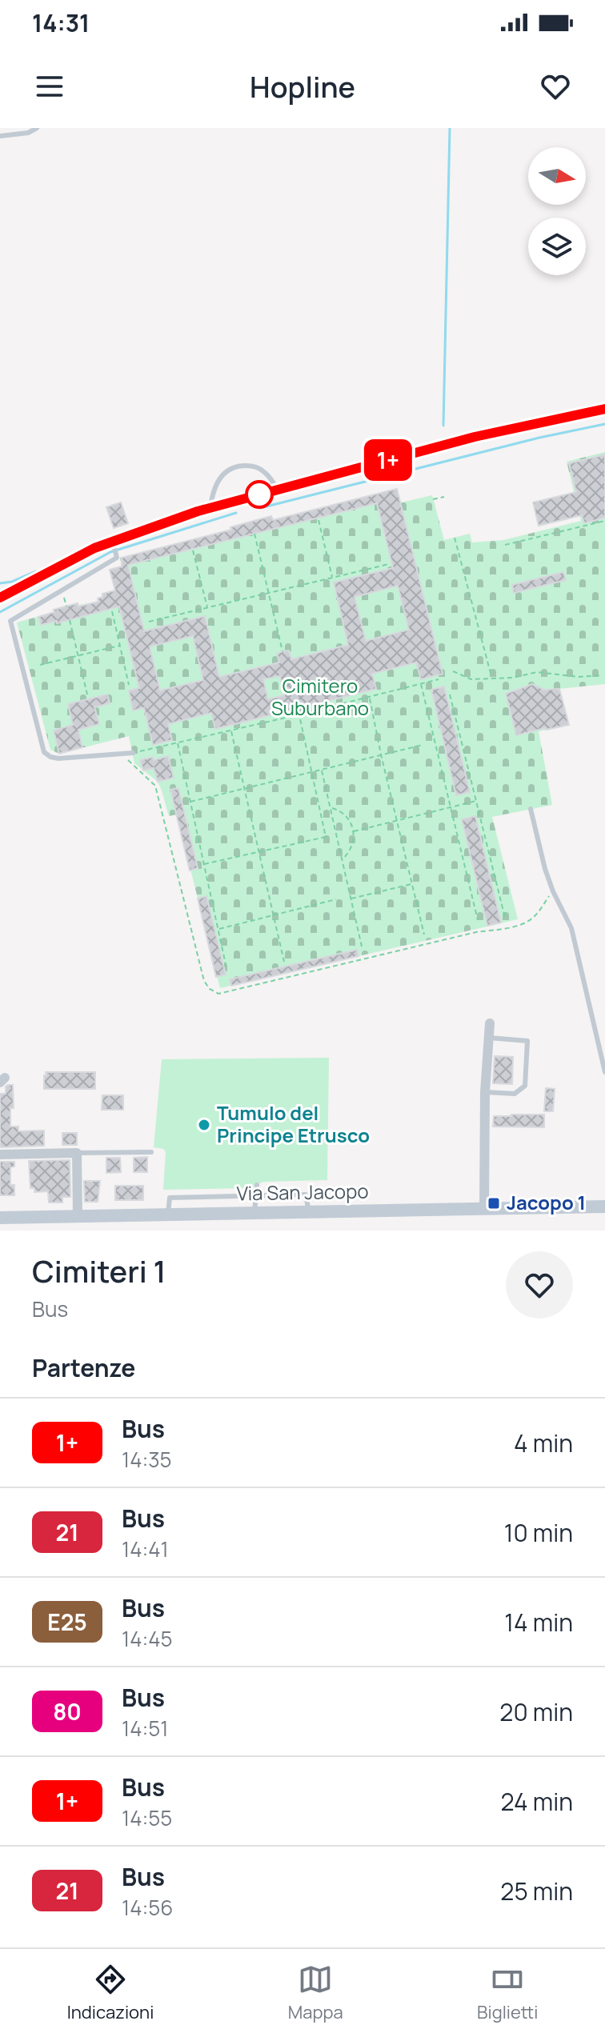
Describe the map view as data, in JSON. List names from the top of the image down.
{
  "streets": {
    "main road": ["Via San Jacopo"]
  },
  "parks": ["Cimitero Suburbano"],
  "places": {
    "other": ["Tumulo del Principe Etrusco"],
    "transit": ["Jacopo 1"]
  },
  "lines": ["bus line 1+"],
  "north": "right",
  "page": {
    "status": "14:31",
    "header": "Hopline",
    "on_map": "1+",
    "heading": [
      ["Cimiteri 1", "Bus"],
      "Partenze"
    ],
    "list": [
      {
        "mark": "1+",
        "name": "Bus",
        "note": "14:35",
        "value": "4 min"
      },
      {
        "mark": "21",
        "name": "Bus",
        "note": "14:41",
        "value": "10 min"
      },
      {
        "mark": "E25",
        "name": "Bus",
        "note": "14:45",
        "value": "14 min"
      },
      {
        "mark": "80",
        "name": "Bus",
        "note": "14:51",
        "value": "20 min"
      },
      {
        "mark": "1+",
        "name": "Bus",
        "note": "14:55",
        "value": "24 min"
      },
      {
        "mark": "21",
        "name": "Bus",
        "note": "14:56",
        "value": "25 min"
      }
    ],
    "tabs": ["Indicazioni", "Mappa", "Biglietti"]
  }
}
